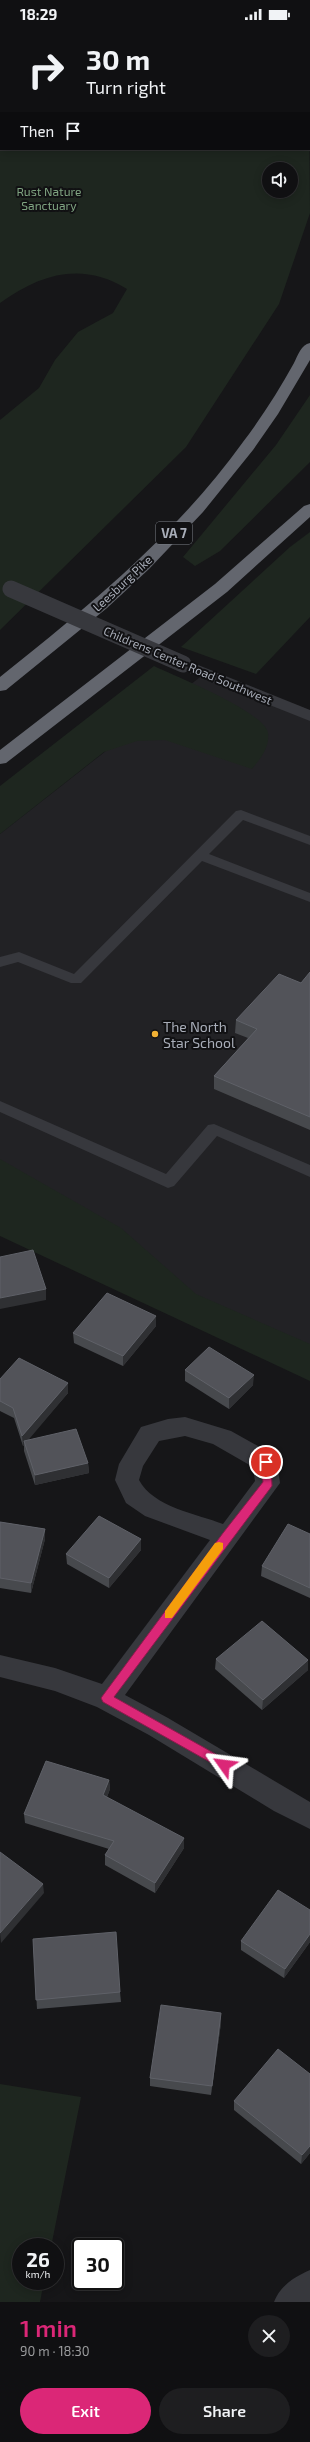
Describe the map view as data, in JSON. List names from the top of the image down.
{
  "streets": {
    "highway": ["VA 7", "Leesburg Pike"],
    "street": ["Childrens Center Road Southwest"]
  },
  "parks": ["Rust Nature Sanctuary"],
  "places": ["The North Star School"],
  "page": {
    "status": "18:29",
    "turn": ["30 m", "Turn right"],
    "then": "Then",
    "speed": "26 km/h",
    "limit": "30",
    "heading": ["1 min", "90 m · 18:30"],
    "buttons": ["Exit", "Share"]
  }
}
